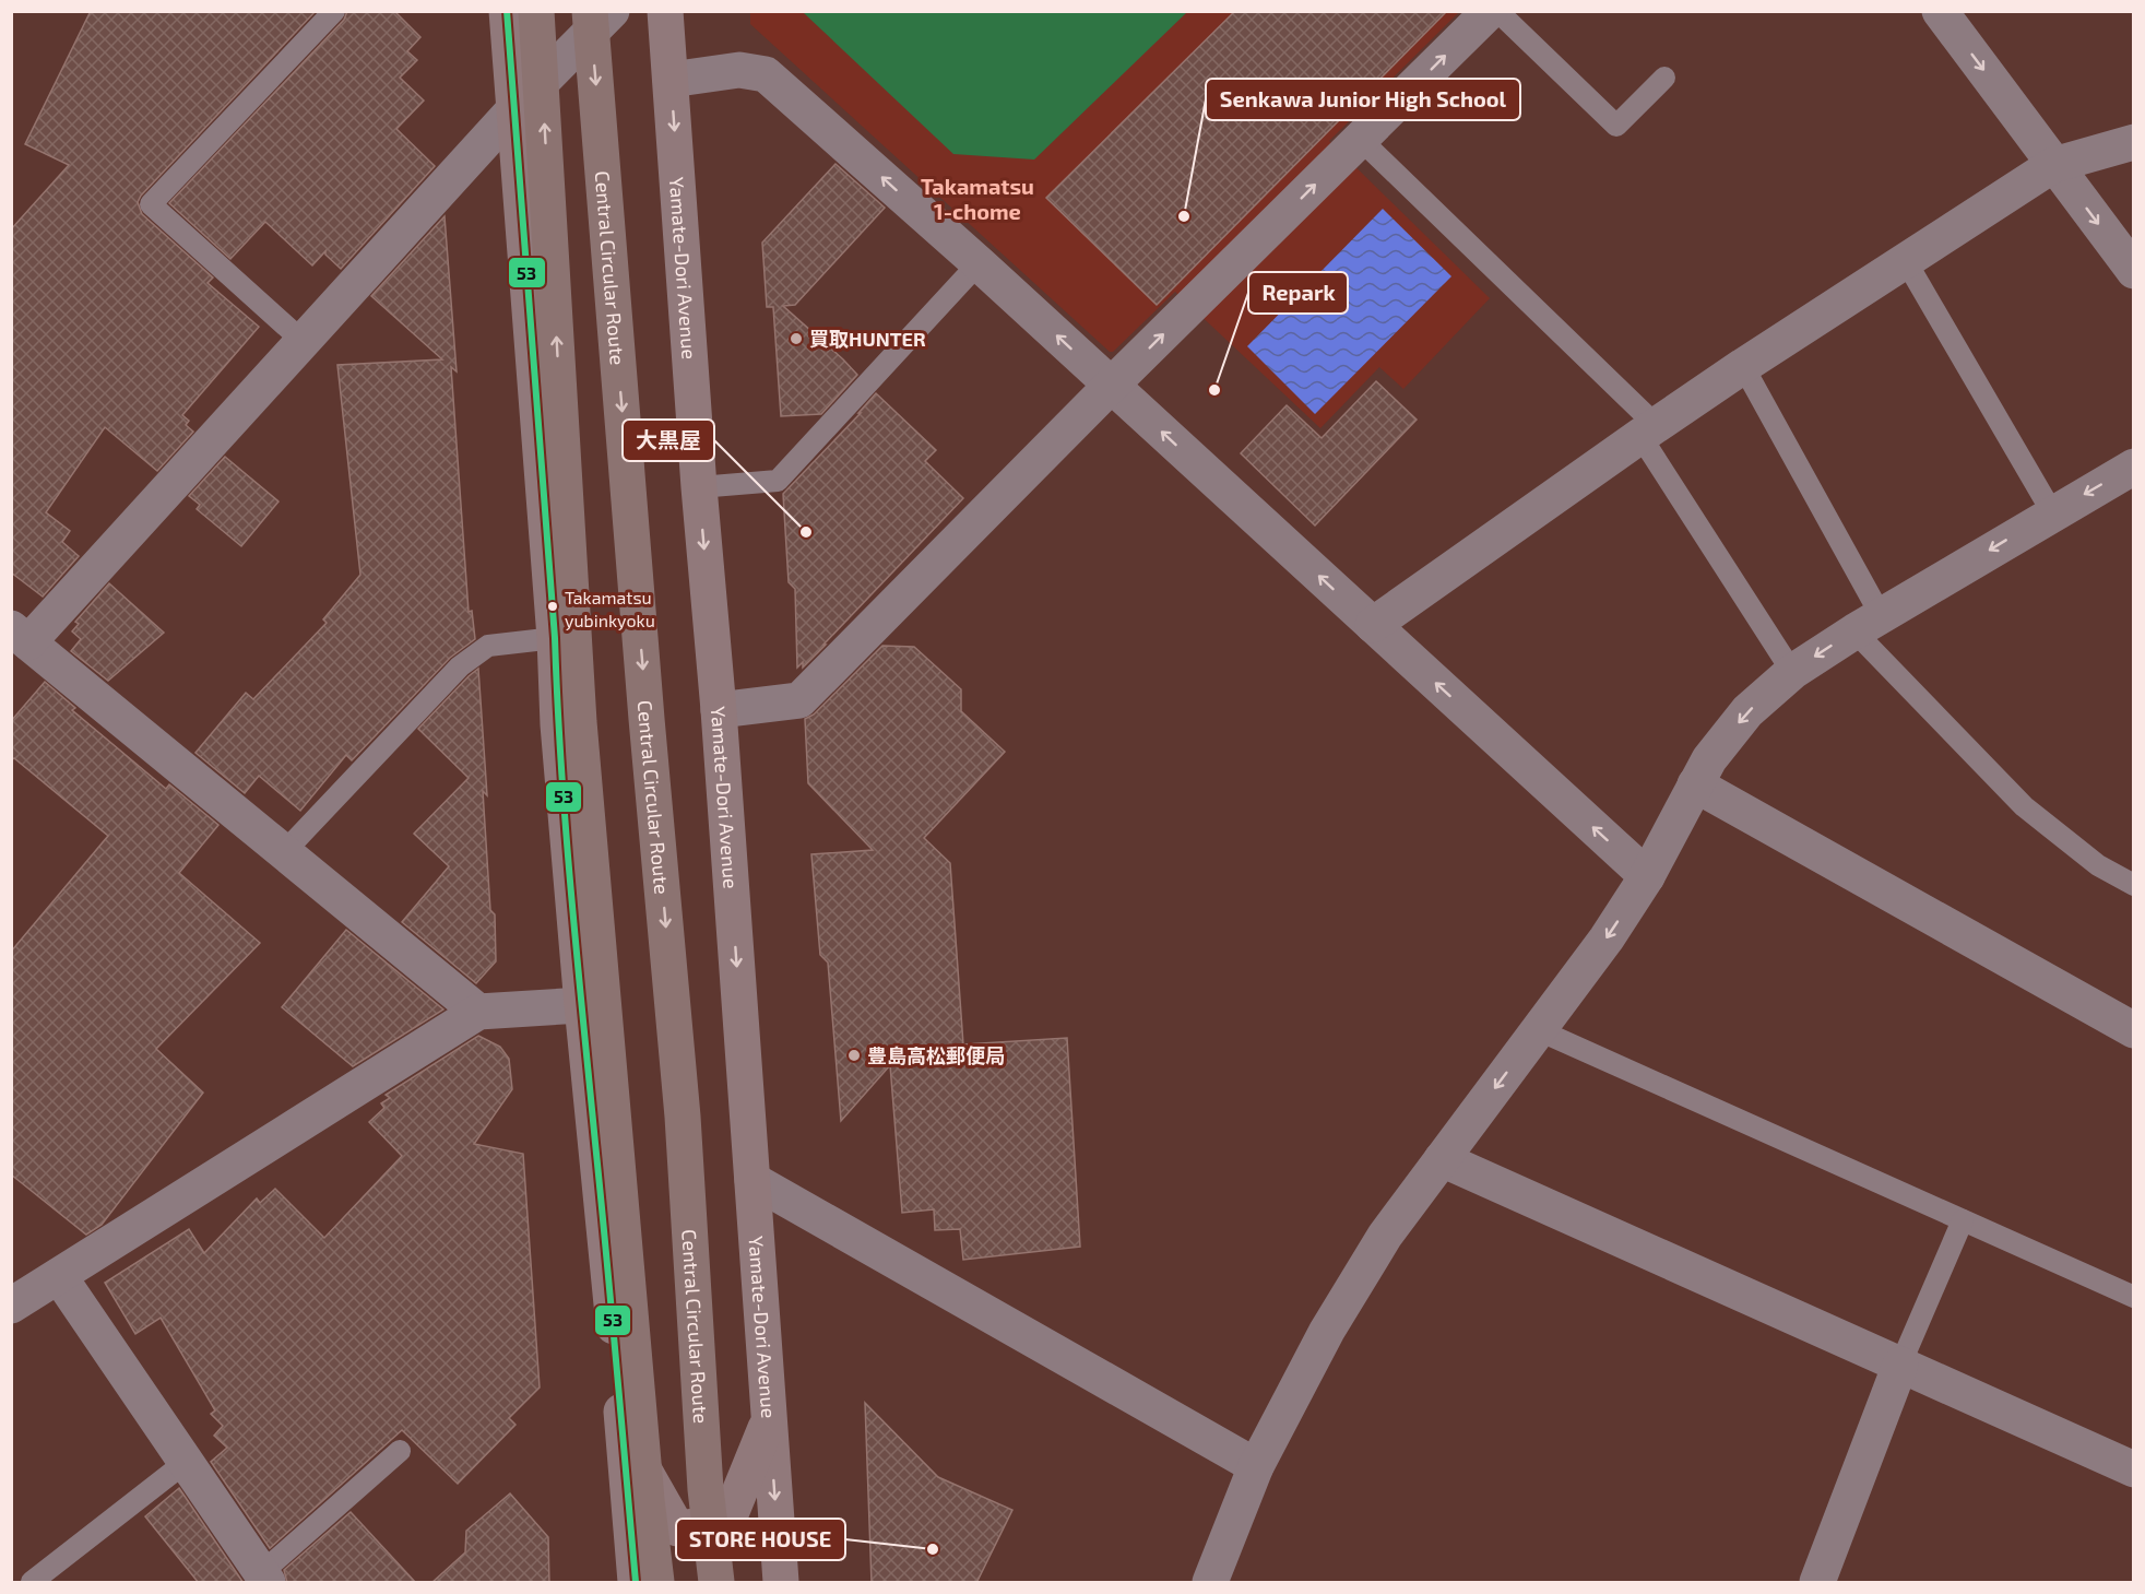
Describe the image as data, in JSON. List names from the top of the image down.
{
  "streets": {
    "highway": ["Central Circular Route"],
    "main road": ["Yamate-Dori Avenue"]
  },
  "districts": ["Takamatsu 1-chome"],
  "places": [
    "Senkawa Junior High School",
    "買取HUNTER",
    "Repark",
    "大黒屋",
    "Takamatsu yubinkyoku",
    "豊島高松郵便局",
    "STORE HOUSE"
  ],
  "lines": ["transit line 53"]
}
